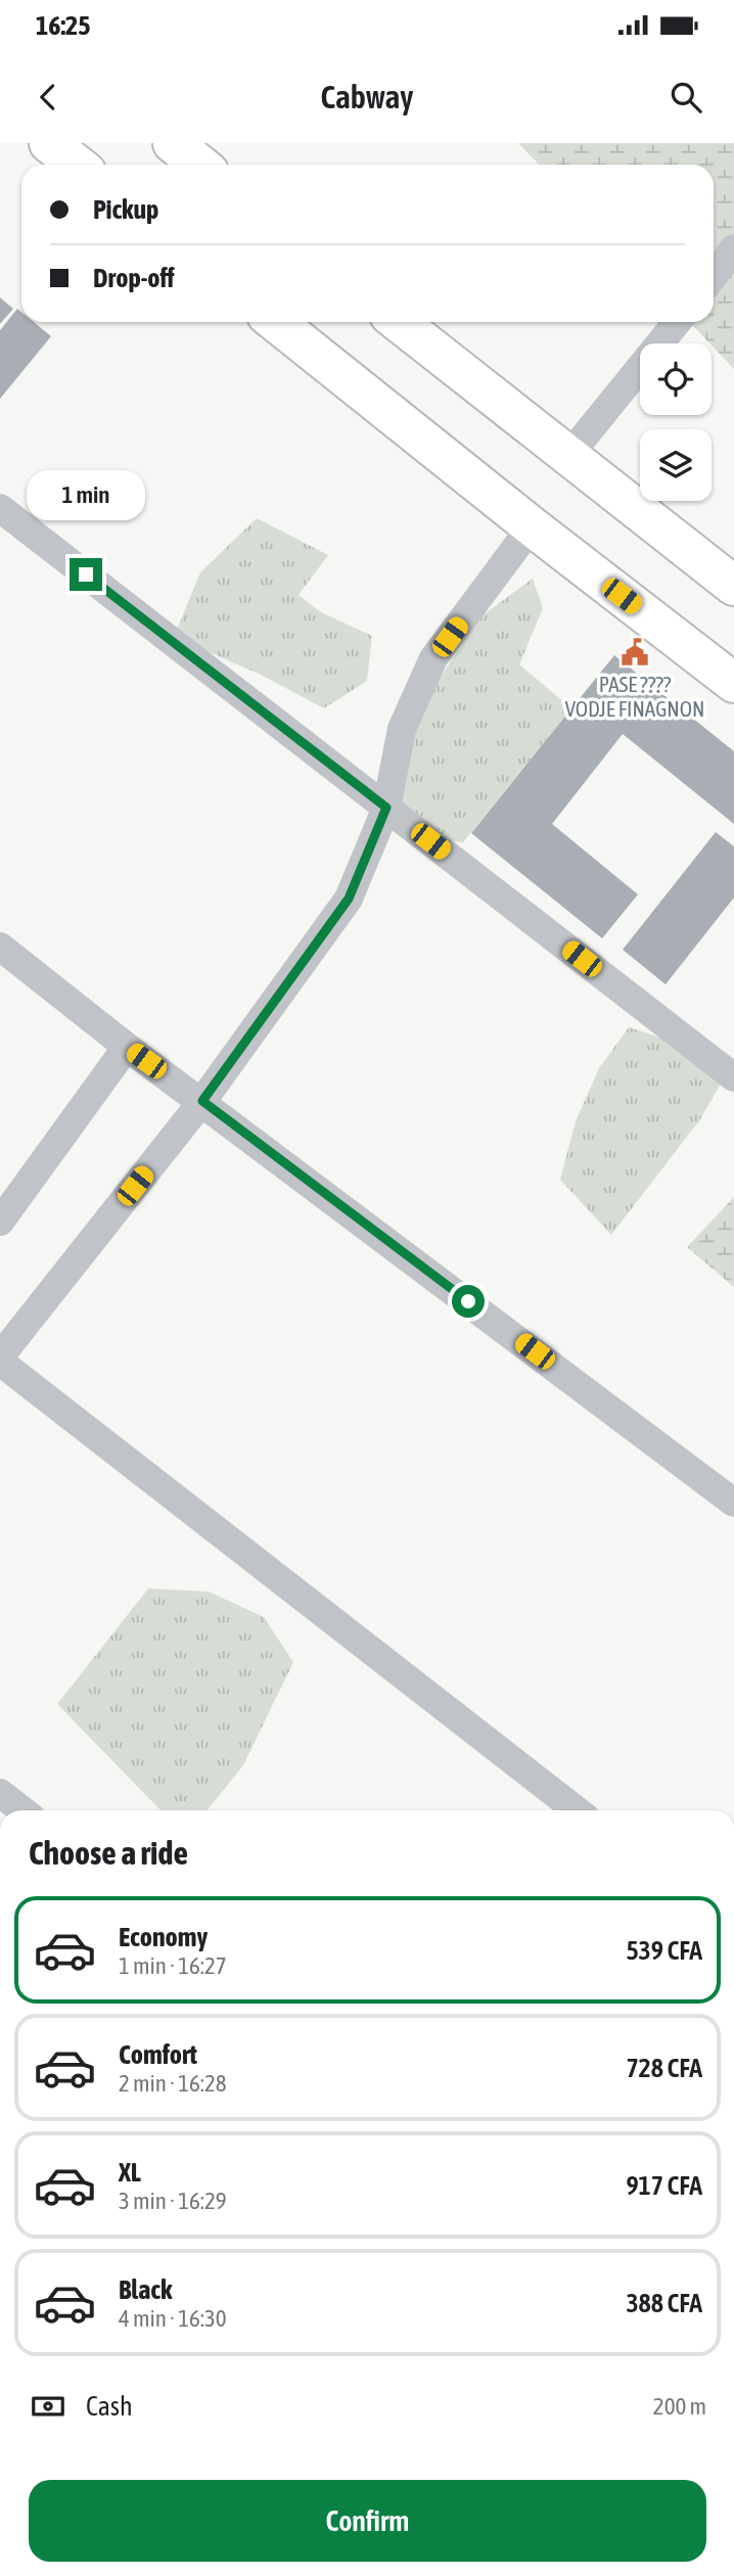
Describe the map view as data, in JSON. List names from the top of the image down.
{
  "places": {
    "public building": ["PASE ???? VODJE FINAGNON"]
  },
  "page": {
    "status": "16:25",
    "header": "Cabway",
    "banner": ["Pickup", "Drop-off"],
    "bubble": "1 min",
    "heading": "Choose a ride",
    "list": [
      {
        "name": "Economy",
        "note": "1 min · 16:27",
        "value": "539 CFA"
      },
      {
        "name": "Comfort",
        "note": "2 min · 16:28",
        "value": "728 CFA"
      },
      {
        "name": "XL",
        "note": "3 min · 16:29",
        "value": "917 CFA"
      },
      {
        "name": "Black",
        "note": "4 min · 16:30",
        "value": "388 CFA"
      }
    ],
    "pay": ["Cash", "200 m"],
    "buttons": "Confirm"
  }
}
